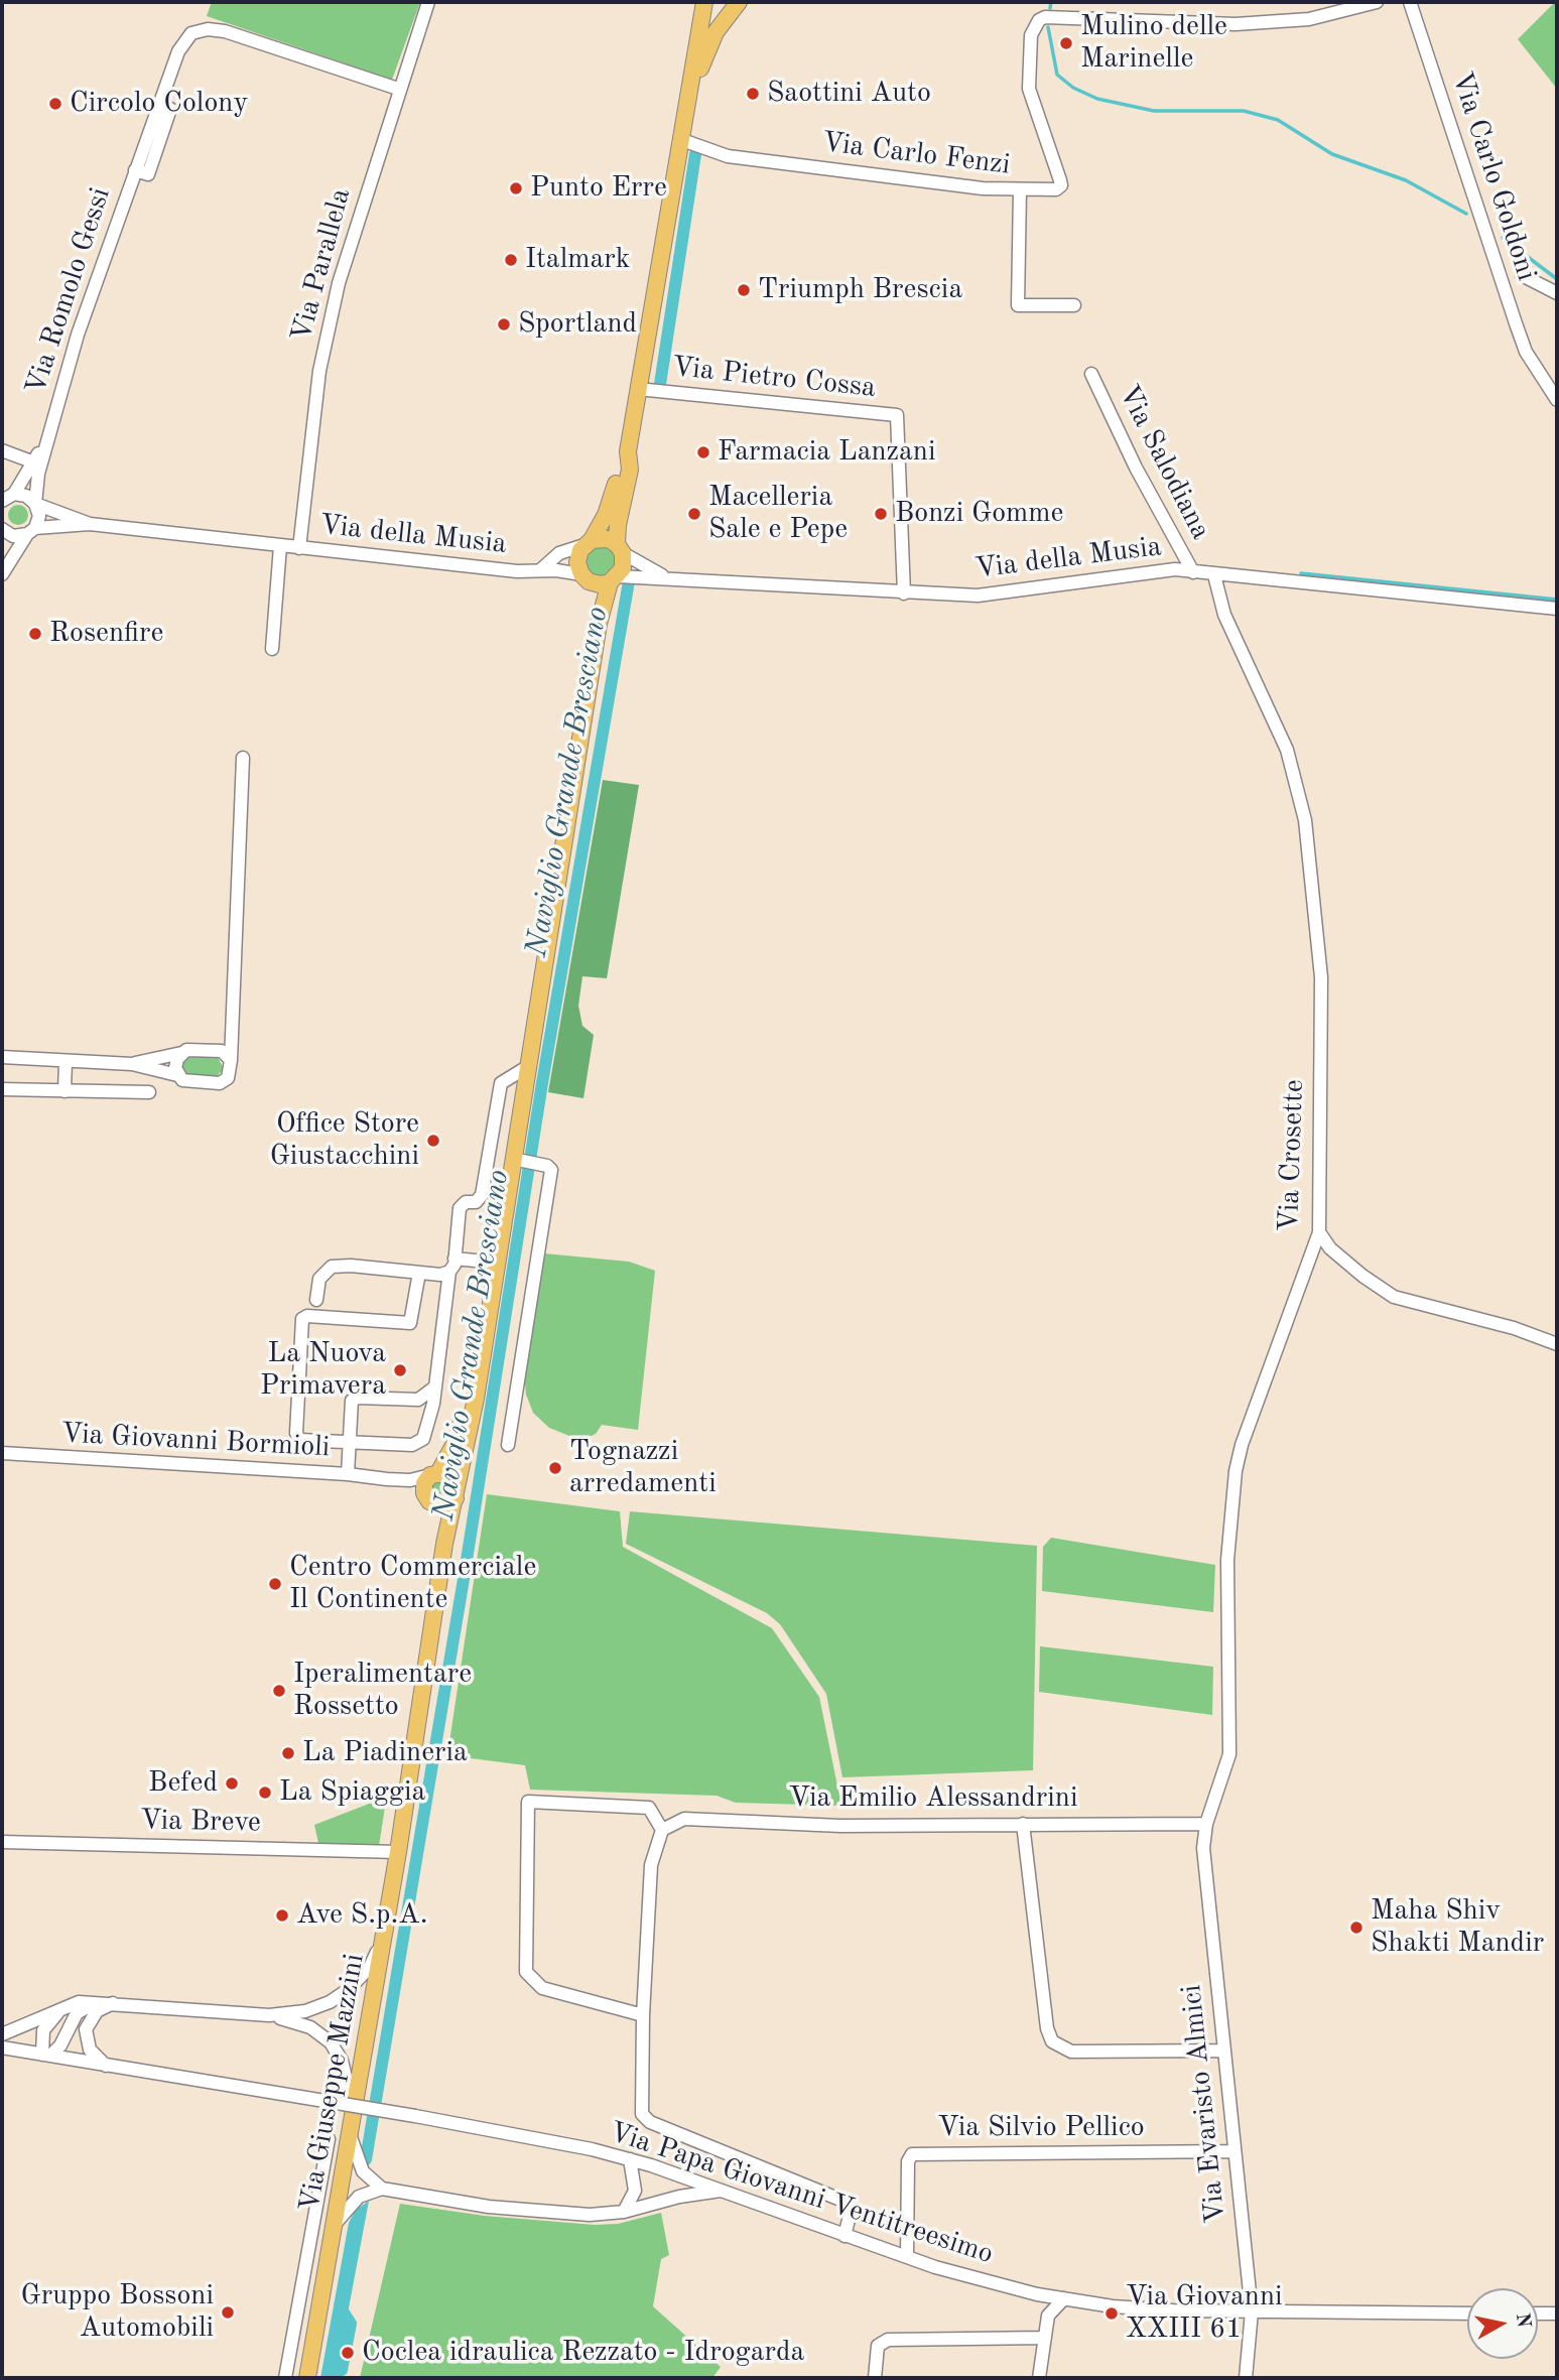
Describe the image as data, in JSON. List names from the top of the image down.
{
  "streets": {
    "main road": ["Via Giuseppe Mazzini"],
    "street": [
      "Via Carlo Fenzi",
      "Via Carlo Goldoni",
      "Via Parallela",
      "Via Romolo Gessi",
      "Via Pietro Cossa",
      "Via Salodiana",
      "Via della Musia",
      "Via Crosette",
      "Via Giovanni Bormioli",
      "Via Emilio Alessandrini",
      "Via Breve",
      "Via Evaristo Almici",
      "Via Silvio Pellico",
      "Via Papa Giovanni Ventitreesimo"
    ]
  },
  "crossings": [
    ["Via Parallela", "Via Romolo Gessi"],
    ["Via Parallela", "Via della Musia"],
    ["Via Romolo Gessi", "Via della Musia"],
    ["Via Pietro Cossa", "Via della Musia"],
    ["Via Salodiana", "Via della Musia"],
    ["Via della Musia", "Via Crosette"],
    ["Via Crosette", "Via Emilio Alessandrini"],
    ["Via Crosette", "Via Evaristo Almici"],
    ["Via Emilio Alessandrini", "Via Evaristo Almici"],
    ["Via Breve", "Via Giuseppe Mazzini"],
    ["Via Evaristo Almici", "Via Silvio Pellico"],
    ["Via Evaristo Almici", "Via Papa Giovanni Ventitreesimo"],
    ["Via Silvio Pellico", "Via Papa Giovanni Ventitreesimo"]
  ],
  "water": ["Naviglio Grande Bresciano"],
  "places": [
    "Mulino delle Marinelle",
    "Saottini Auto",
    "Circolo Colony",
    "Punto Erre",
    "Italmark",
    "Triumph Brescia",
    "Sportland",
    "Farmacia Lanzani",
    "Macelleria Sale e Pepe",
    "Bonzi Gomme",
    "Rosenfire",
    "Office Store Giustacchini",
    "La Nuova Primavera",
    "Tognazzi arredamenti",
    "Centro Commerciale Il Continente",
    "Iperalimentare Rossetto",
    "La Piadineria",
    "Befed",
    "La Spiaggia",
    "Ave S.p.A.",
    "Maha Shiv Shakti Mandir",
    "Gruppo Bossoni Automobili",
    "Via Giovanni XXIII 61",
    "Coclea idraulica Rezzato - Idrogarda"
  ],
  "north": "right"
}
